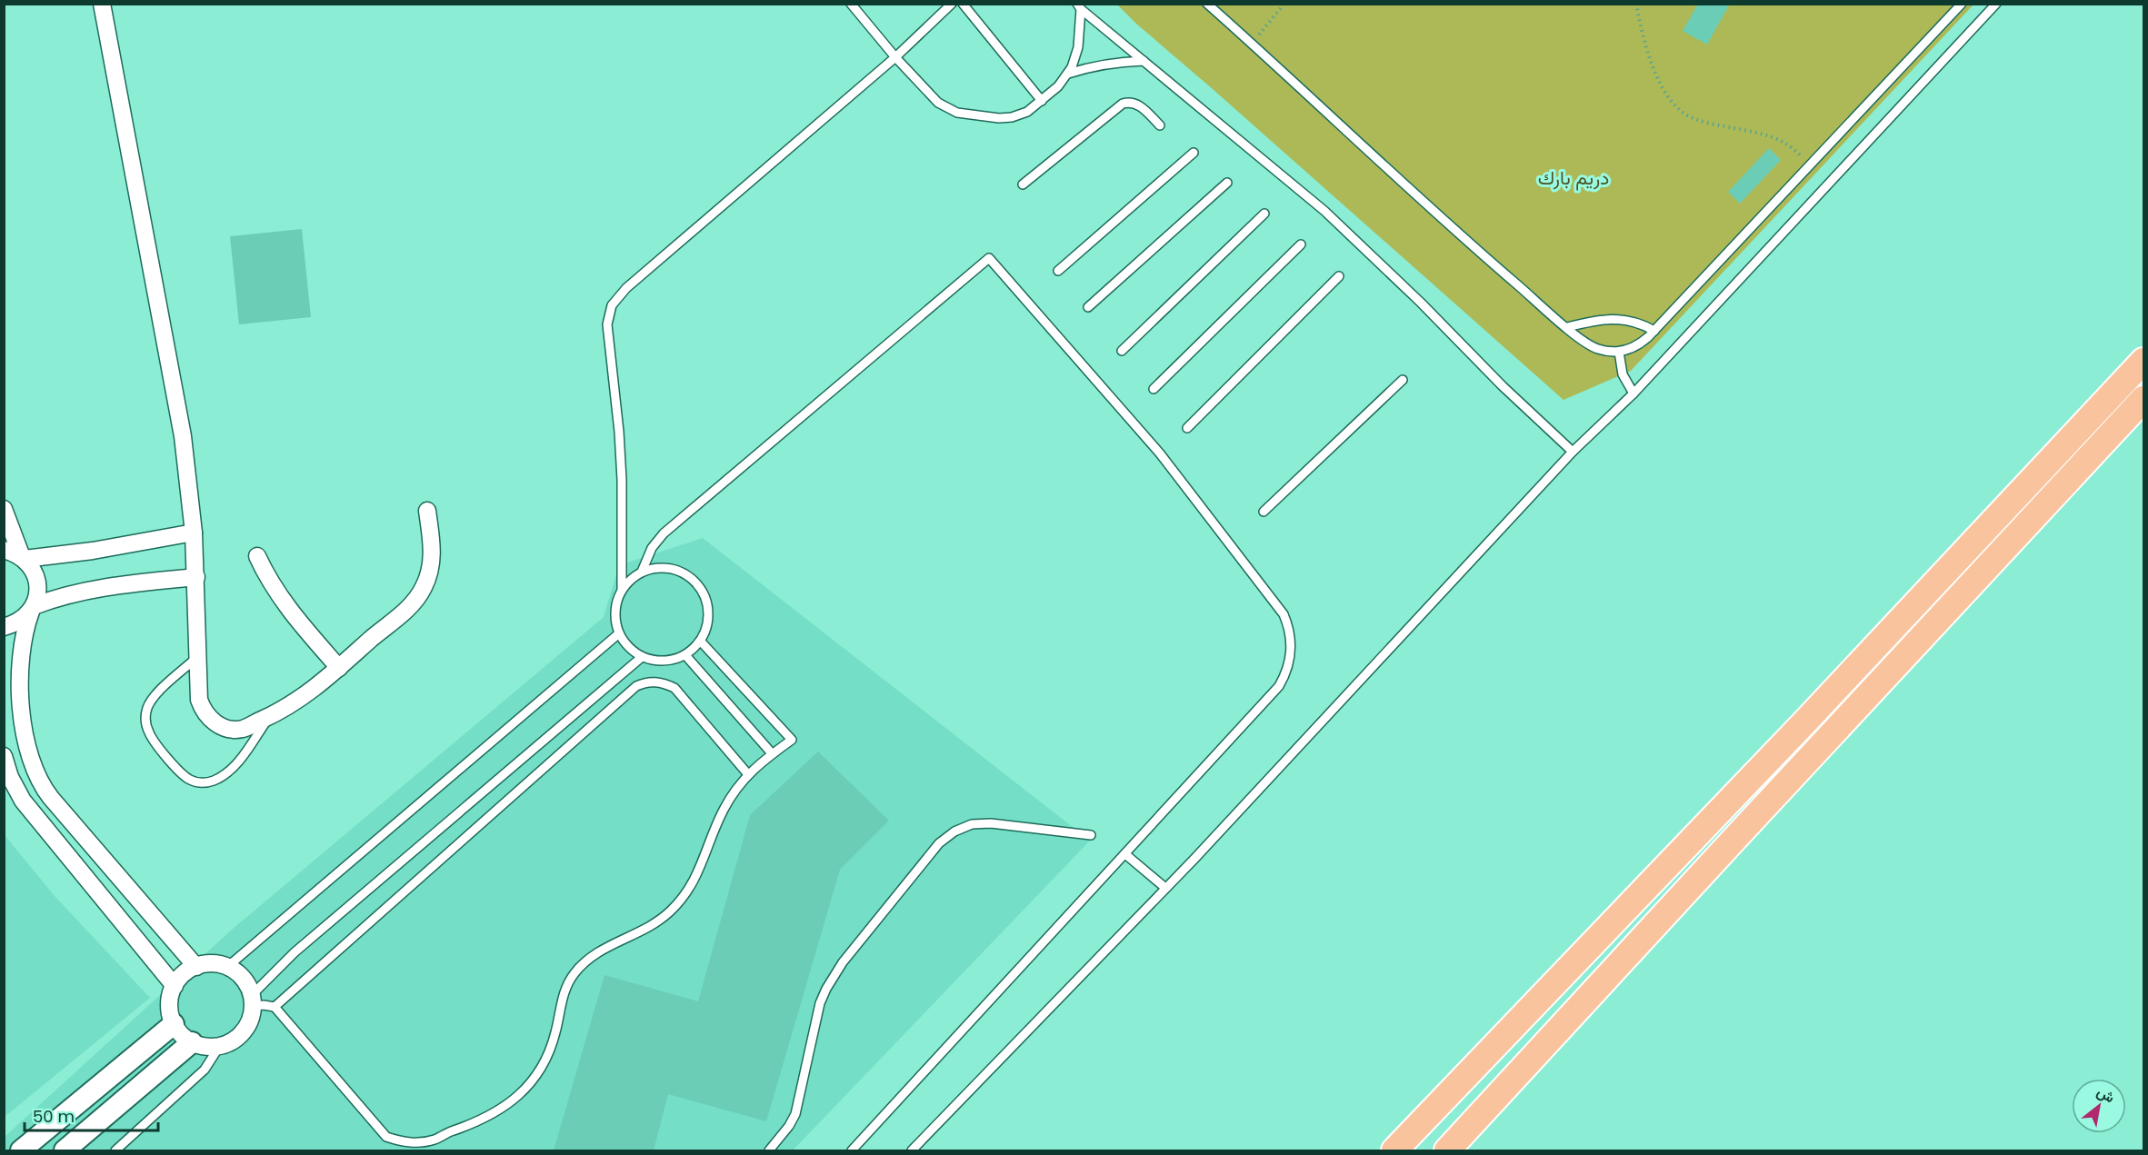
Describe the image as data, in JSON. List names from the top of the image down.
{
  "parks": ["دريم بارك"],
  "scale_bar": "50 m",
  "north": "top right"
}
